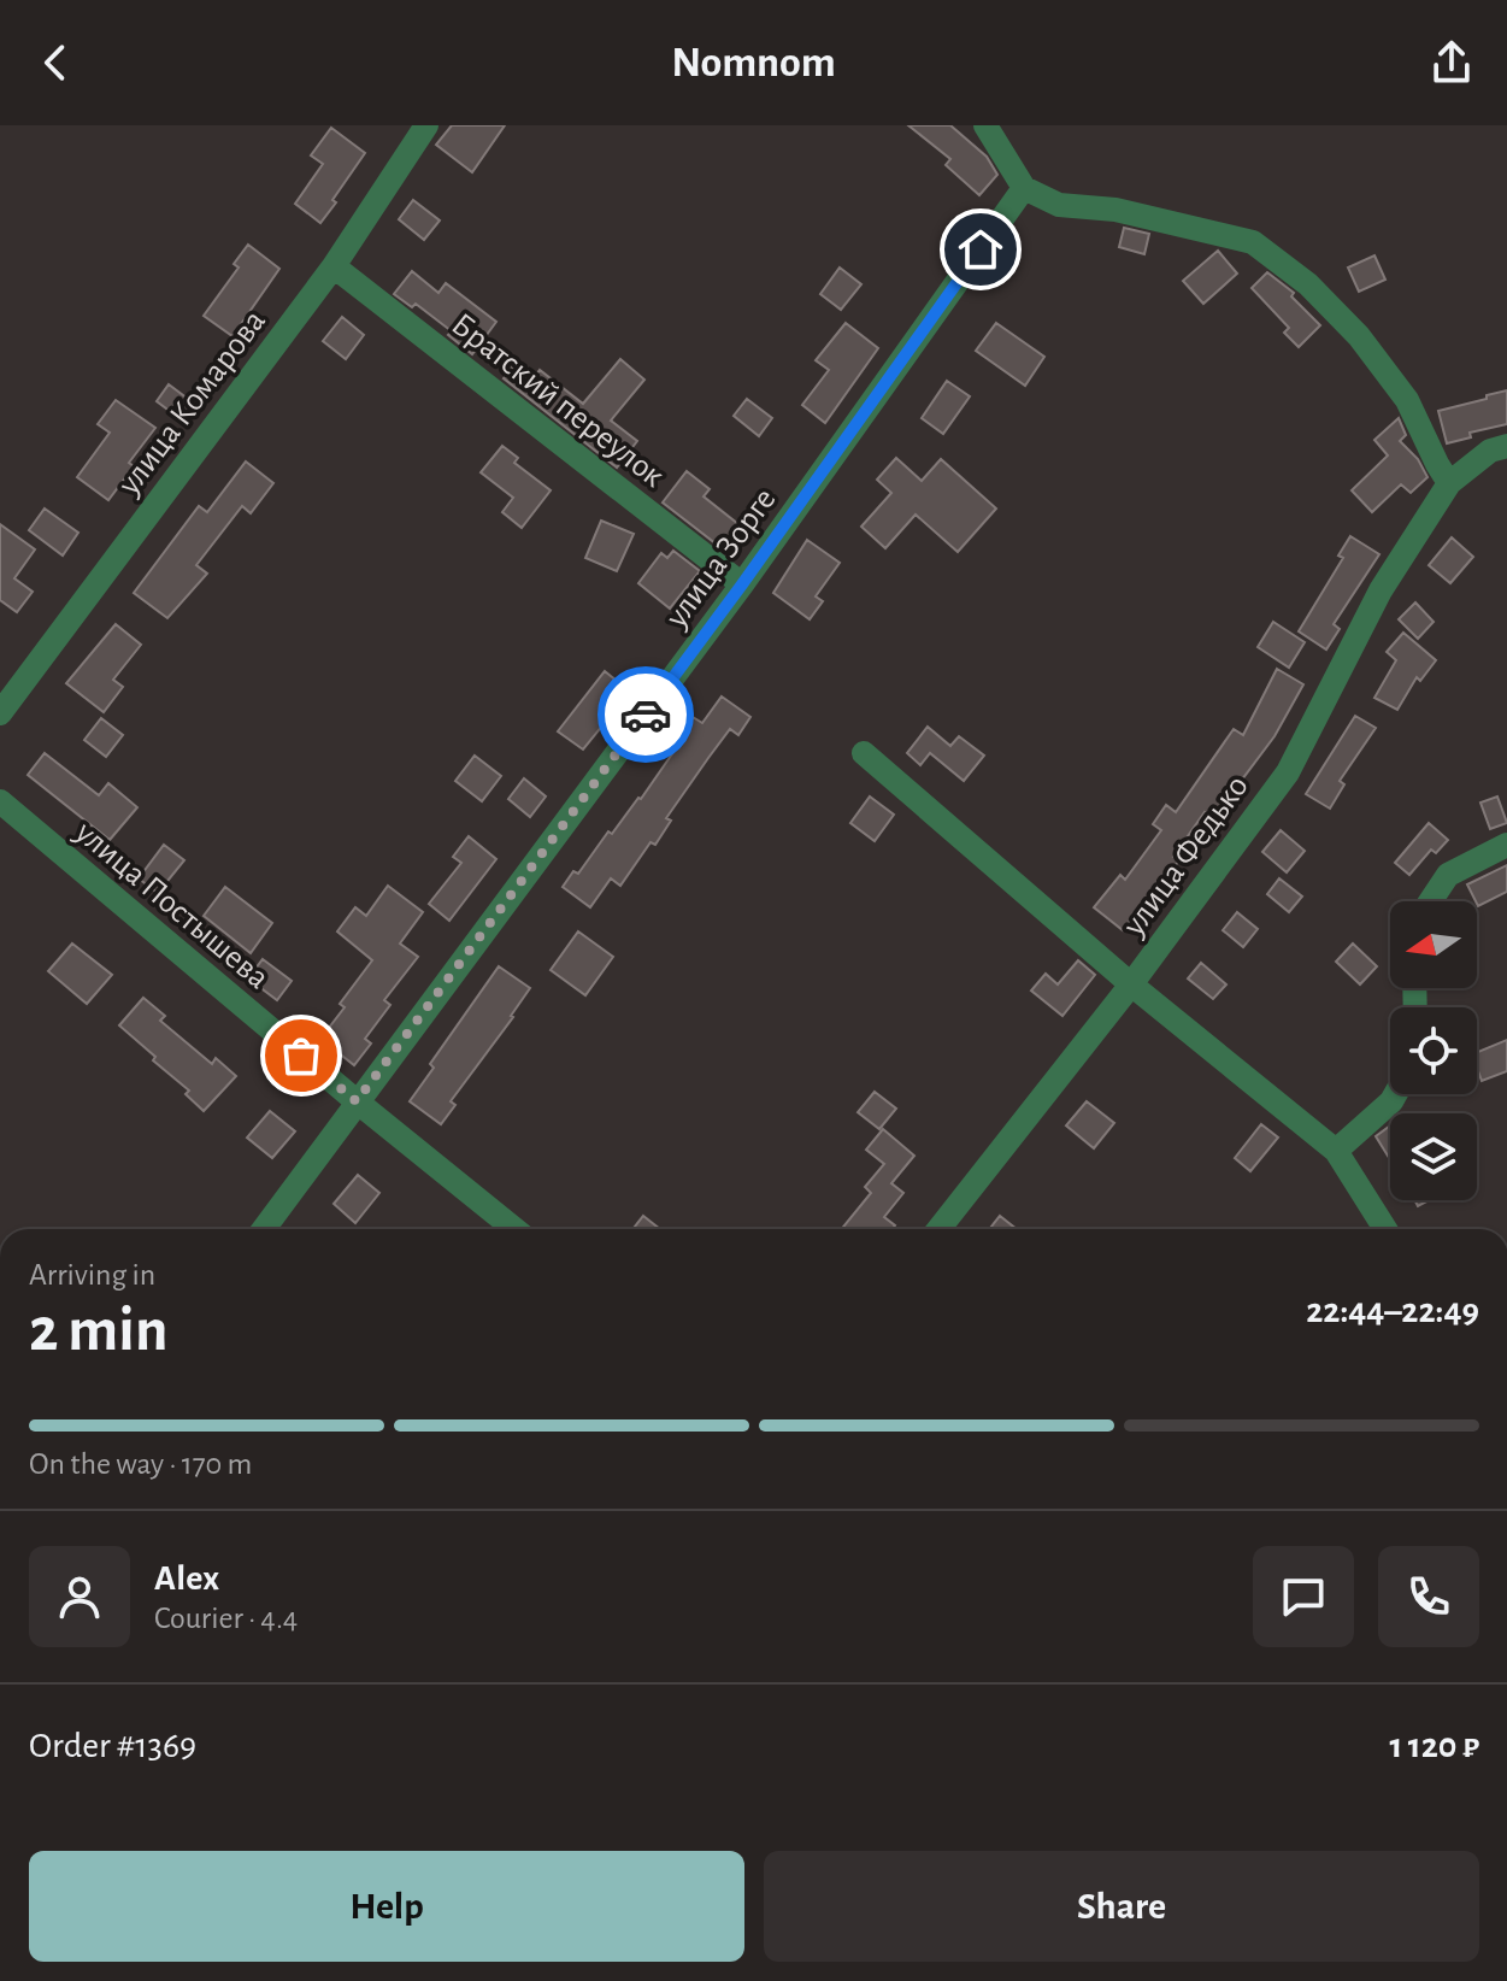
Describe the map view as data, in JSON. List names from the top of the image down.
{
  "streets": {
    "street": [
      "Братский переулок",
      "улица Комарова",
      "улица Зорге",
      "улица Федько",
      "улица Постышева"
    ]
  },
  "crossings": [
    ["Братский переулок", "улица Комарова"],
    ["Братский переулок", "улица Зорге"],
    ["улица Зорге", "улица Постышева"]
  ],
  "north": "left",
  "page": {
    "header": "Nomnom",
    "heading": ["2 min", "Arriving in", "22:44–22:49"],
    "panel": [
      "Alex",
      "Courier · 4.4",
      "Order #1369",
      "1 120 ₽"
    ],
    "bar": "On the way · 170 m",
    "buttons": ["Help", "Share"]
  }
}
